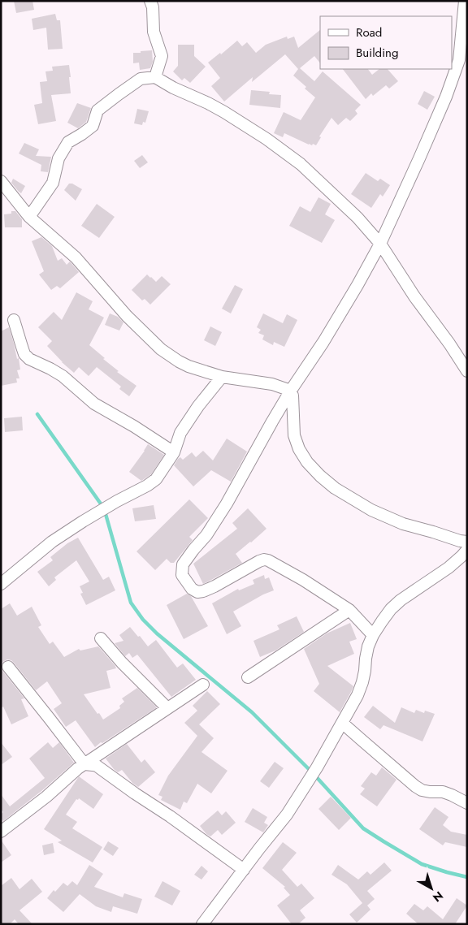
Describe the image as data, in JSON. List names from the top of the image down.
{
  "legend": ["Road", "Building"],
  "north": "bottom right"
}
